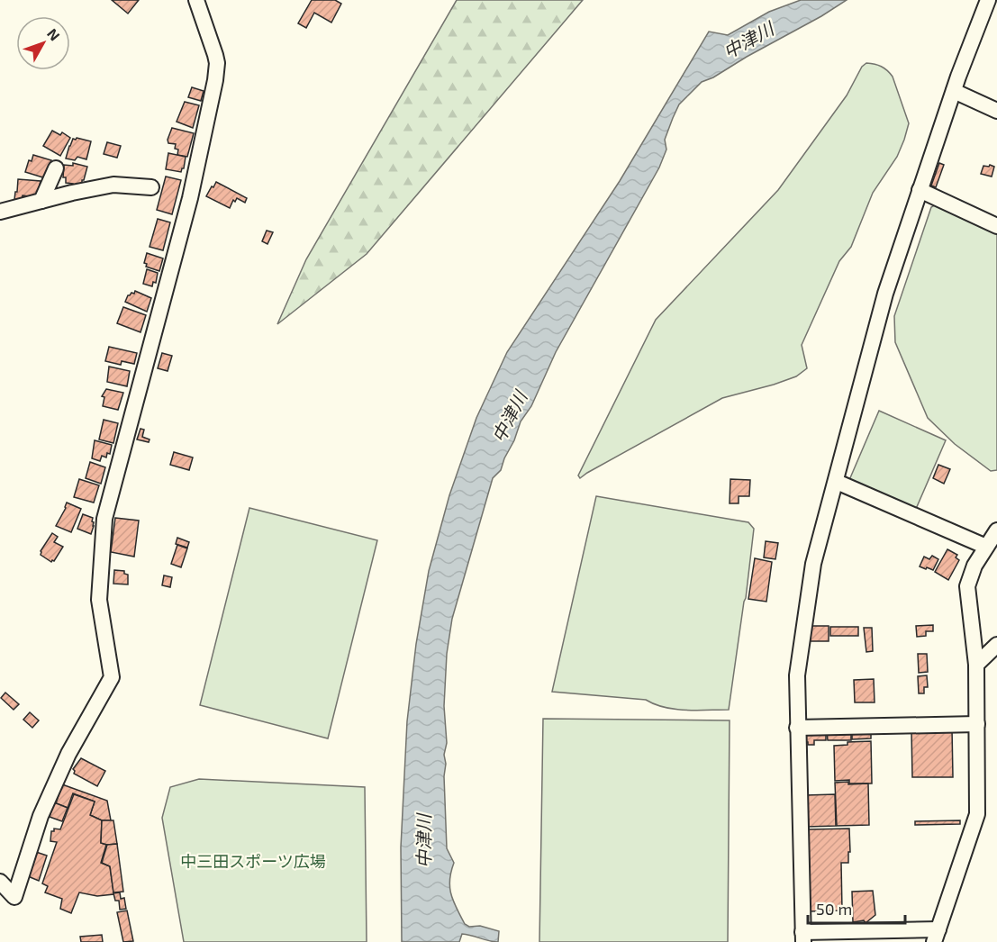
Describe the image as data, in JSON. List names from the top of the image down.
{
  "water": ["中津川"],
  "parks": ["中三田スポーツ広場"],
  "scale_bar": "50 m",
  "north": "top right"
}
